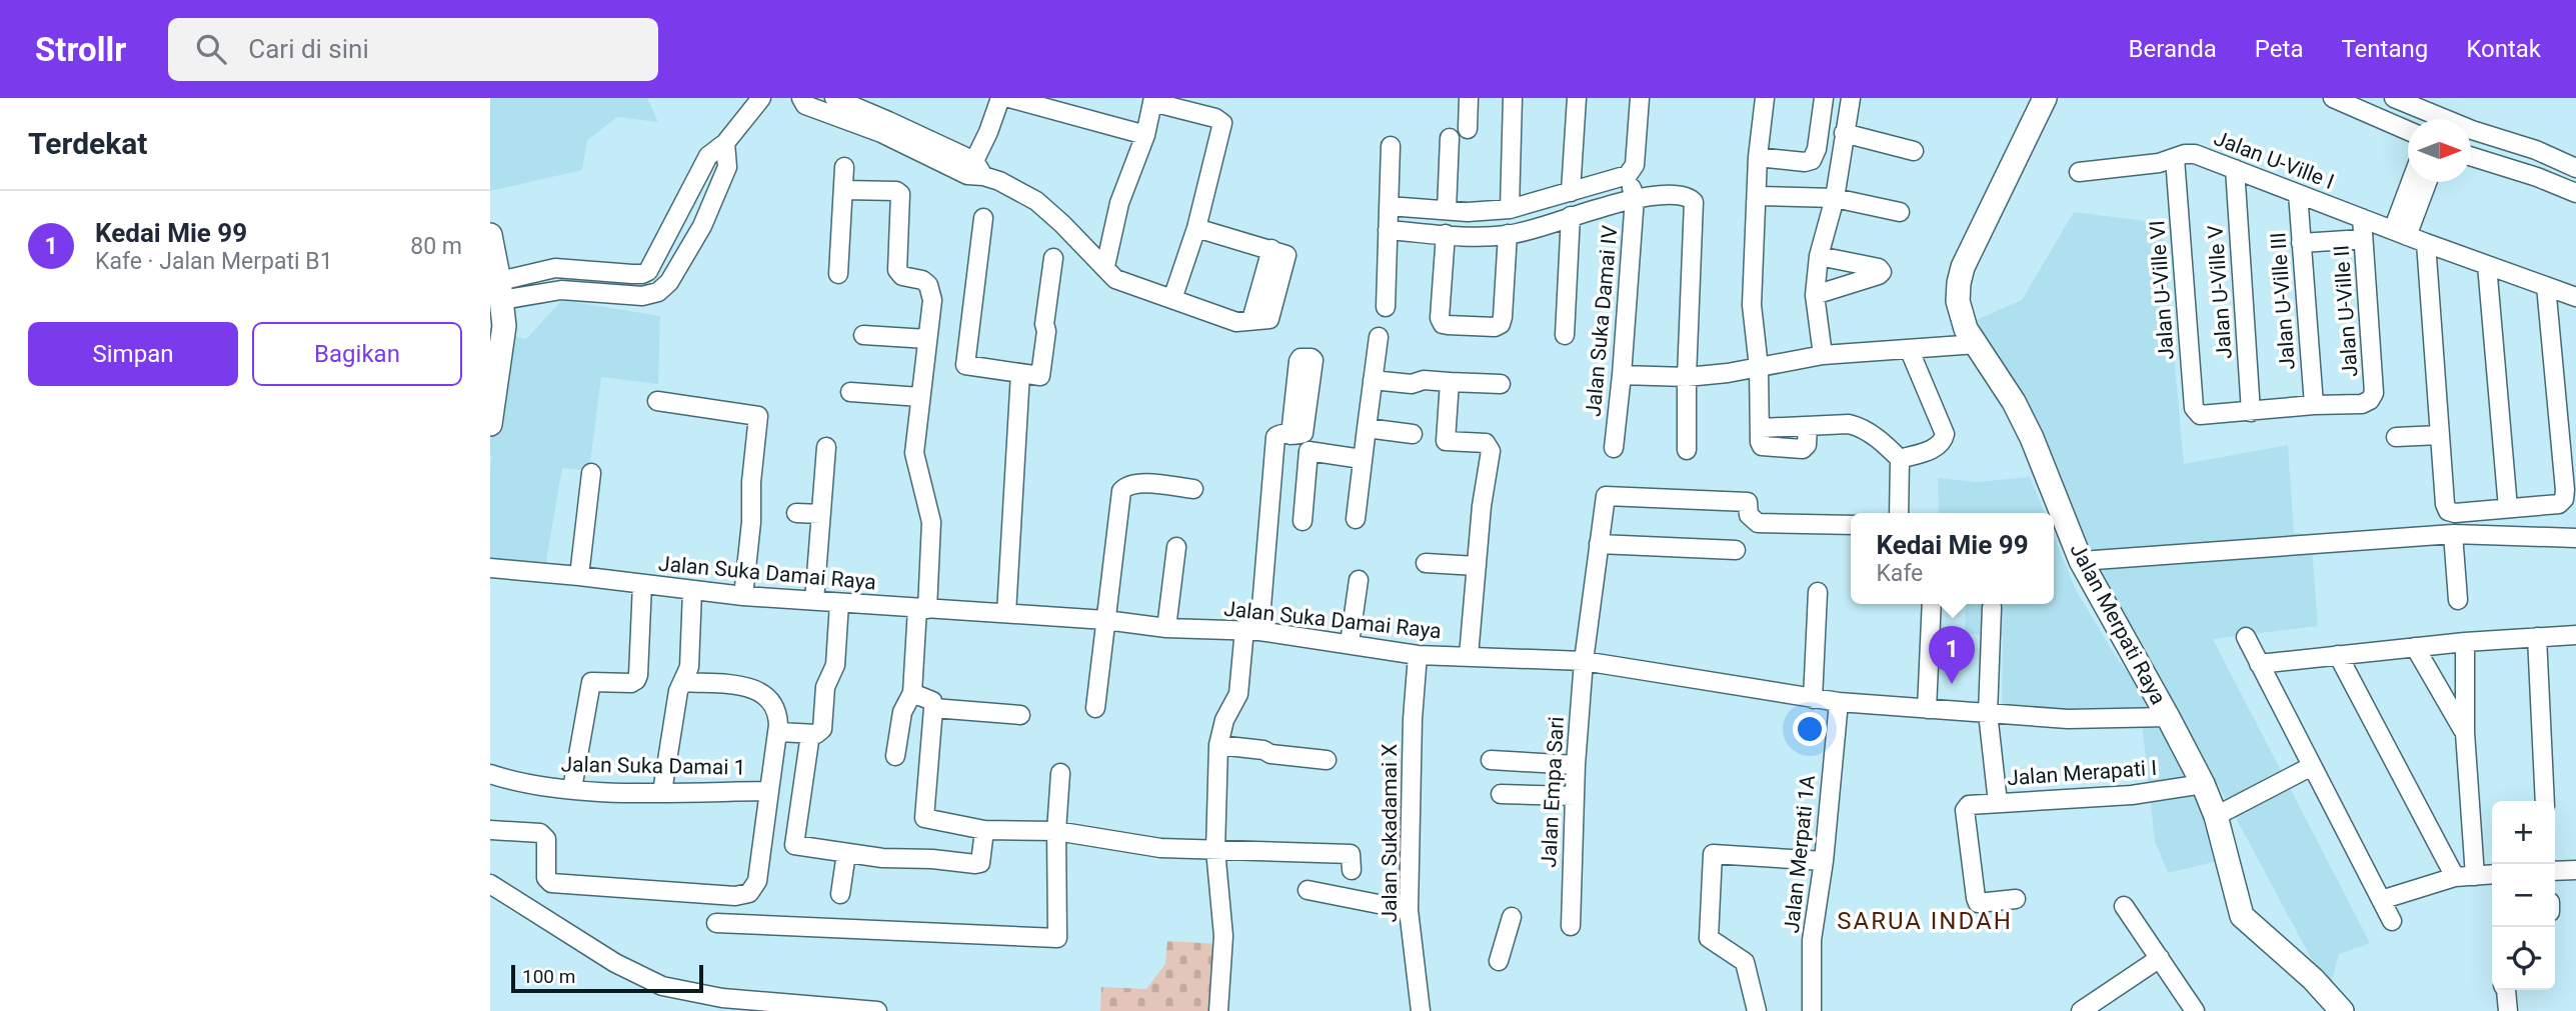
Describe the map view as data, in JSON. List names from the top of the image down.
{
  "streets": {
    "main road": ["Jalan Merpati Raya"],
    "street": [
      "Jalan U-Ville I",
      "Jalan U-Ville VI",
      "Jalan U-Ville V",
      "Jalan U-Ville III",
      "Jalan U-Ville II",
      "Jalan Suka Damai IV",
      "Jalan Suka Damai Raya",
      "Jalan Suka Damai 1",
      "Jalan Merapati I",
      "Jalan Empa Sari",
      "Jalan Sukadamai X",
      "Jalan Merpati 1A"
    ]
  },
  "crossings": [
    ["Jalan U-Ville I", "Jalan U-Ville VI"],
    ["Jalan U-Ville I", "Jalan U-Ville V"],
    ["Jalan U-Ville I", "Jalan U-Ville III"],
    ["Jalan U-Ville I", "Jalan U-Ville II"],
    ["Jalan U-Ville VI", "Jalan U-Ville V"],
    ["Jalan U-Ville III", "Jalan U-Ville II"],
    ["Jalan Suka Damai Raya", "Jalan Merpati Raya"],
    ["Jalan Suka Damai Raya", "Jalan Empa Sari"],
    ["Jalan Suka Damai Raya", "Jalan Sukadamai X"],
    ["Jalan Suka Damai Raya", "Jalan Merpati 1A"],
    ["Jalan Merpati Raya", "Jalan Merapati I"]
  ],
  "districts": ["SARUA INDAH"],
  "scale_bar": "100 m",
  "north": "right",
  "page": {
    "header": "Strollr",
    "search": "Cari di sini",
    "nav": [
      "Beranda",
      "Peta",
      "Tentang",
      "Kontak"
    ],
    "heading": "Terdekat",
    "list": [
      {
        "mark": "1",
        "name": "Kedai Mie 99",
        "note": "Kafe · Jalan Merpati B1",
        "value": "80 m"
      }
    ],
    "buttons": ["Simpan", "Bagikan"],
    "popup": ["Kedai Mie 99", "Kafe"],
    "pins": "1",
    "map_buttons": ["+", "−"],
    "scale": "100 m"
  }
}
